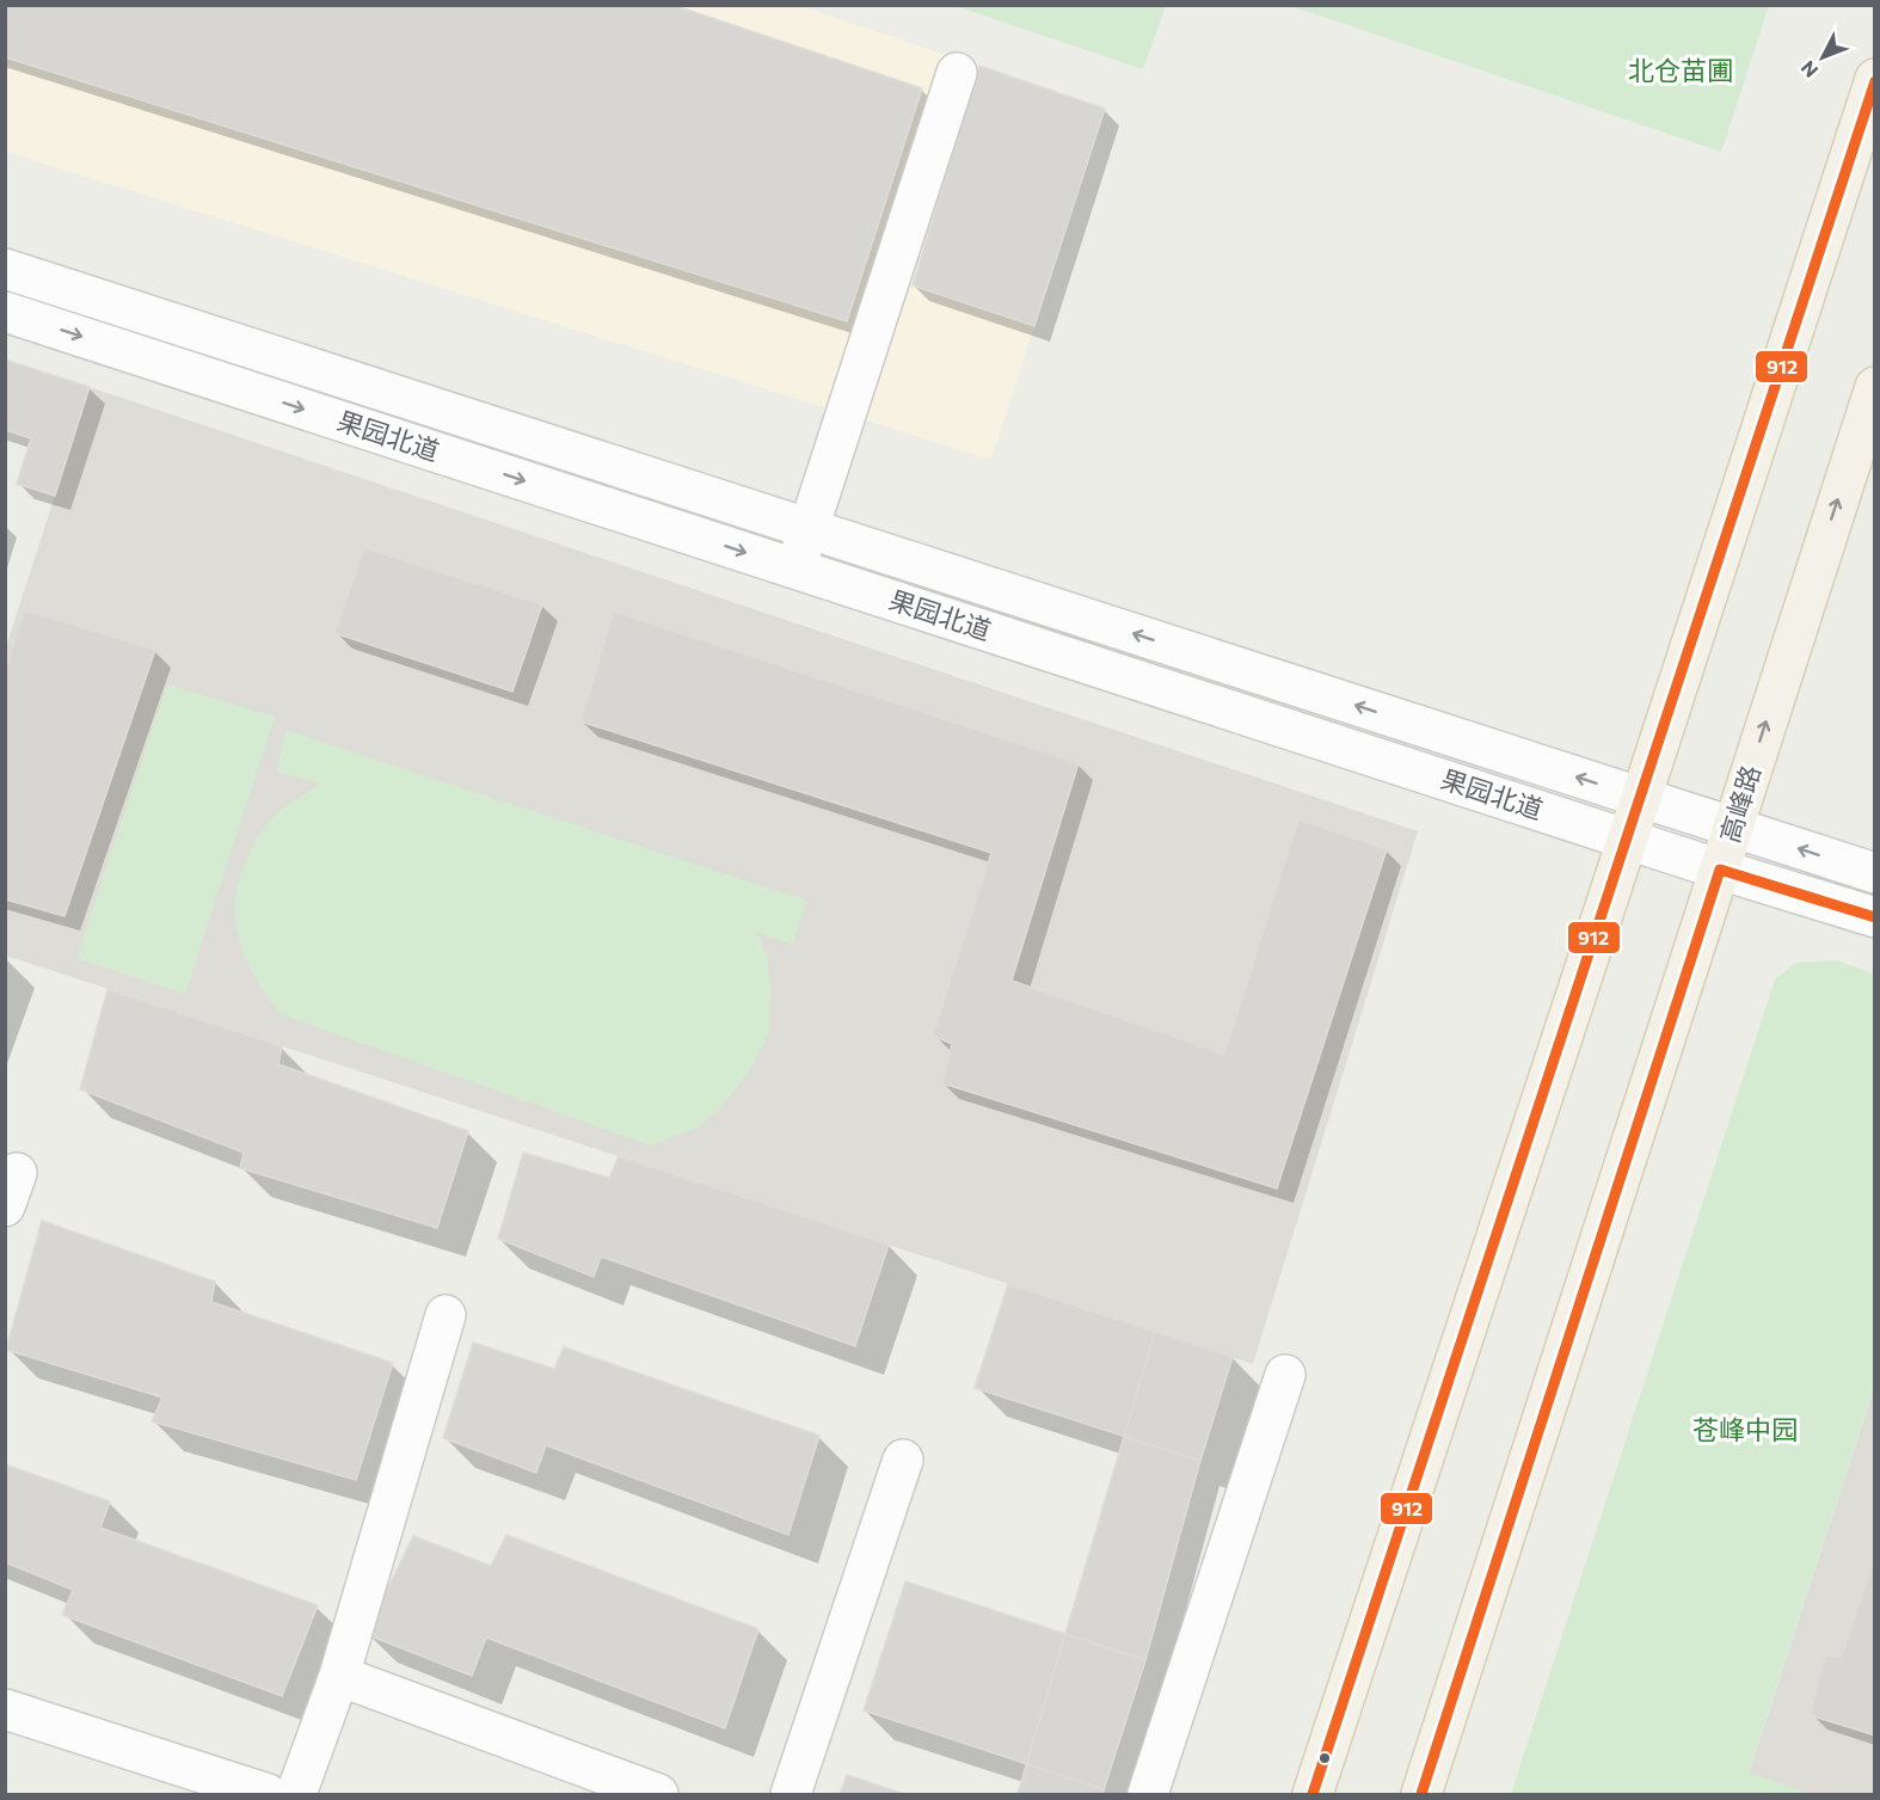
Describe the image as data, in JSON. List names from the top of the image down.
{
  "streets": {
    "main road": ["高峰路"],
    "street": ["果园北道"]
  },
  "crossings": [
    ["果园北道", "高峰路"]
  ],
  "parks": ["北仓苗圃", "苍峰中园"],
  "lines": ["transit line 912"],
  "north": "bottom left"
}
